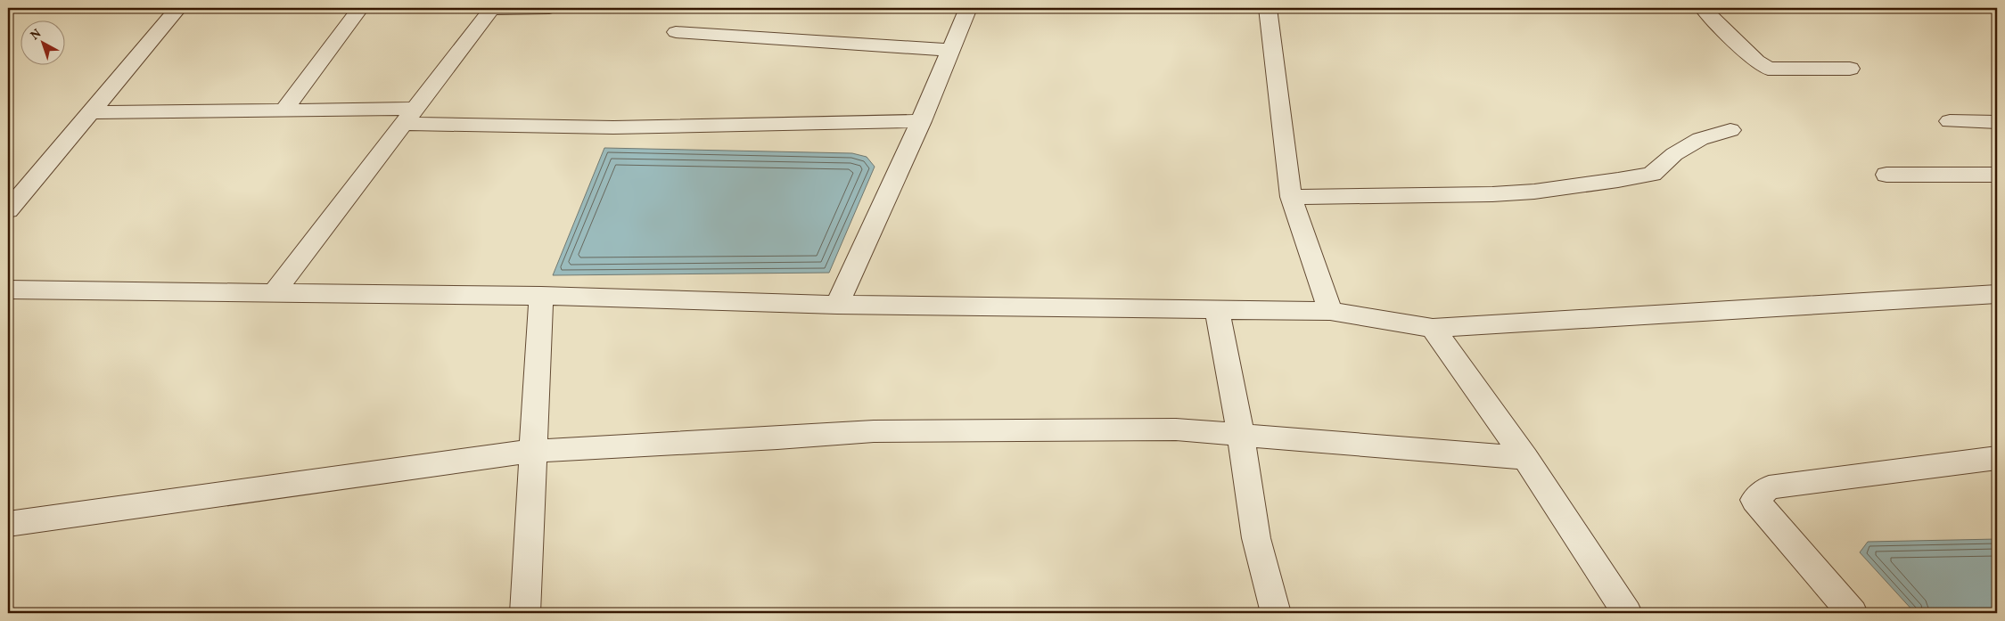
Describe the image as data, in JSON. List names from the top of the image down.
{
  "north": "top left"
}
